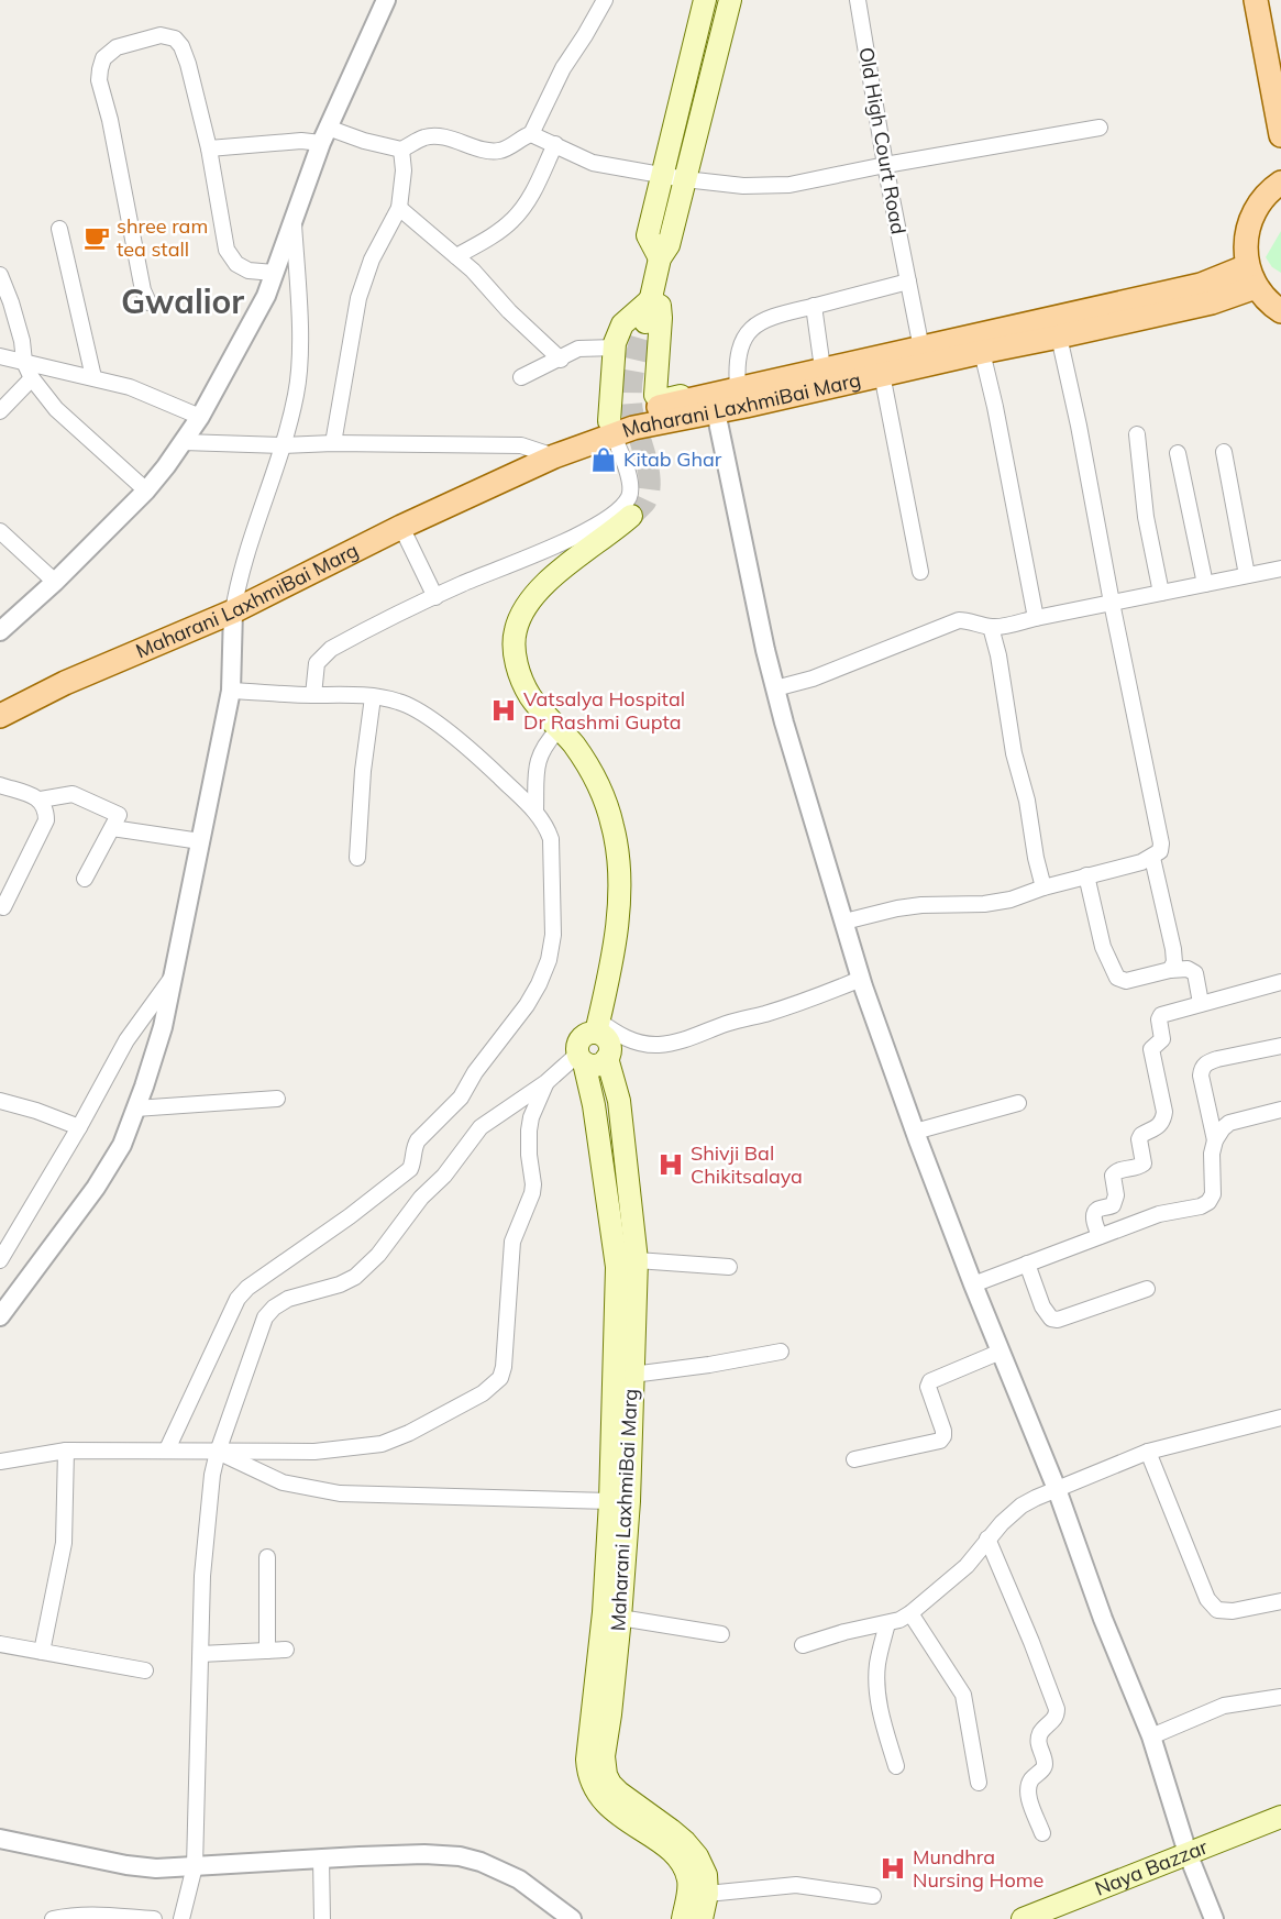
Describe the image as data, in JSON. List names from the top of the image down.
{
  "streets": {
    "main road": ["Maharani LaxhmiBai Marg", "Naya Bazzar"],
    "street": ["Old High Court Road"]
  },
  "districts": ["Gwalior"],
  "places": {
    "cafe": ["shree ram tea stall"],
    "shop": ["Kitab Ghar"],
    "hospital": ["Vatsalya Hospital Dr Rashmi Gupta", "Shivji Bal Chikitsalaya", "Mundhra Nursing Home"]
  }
}
